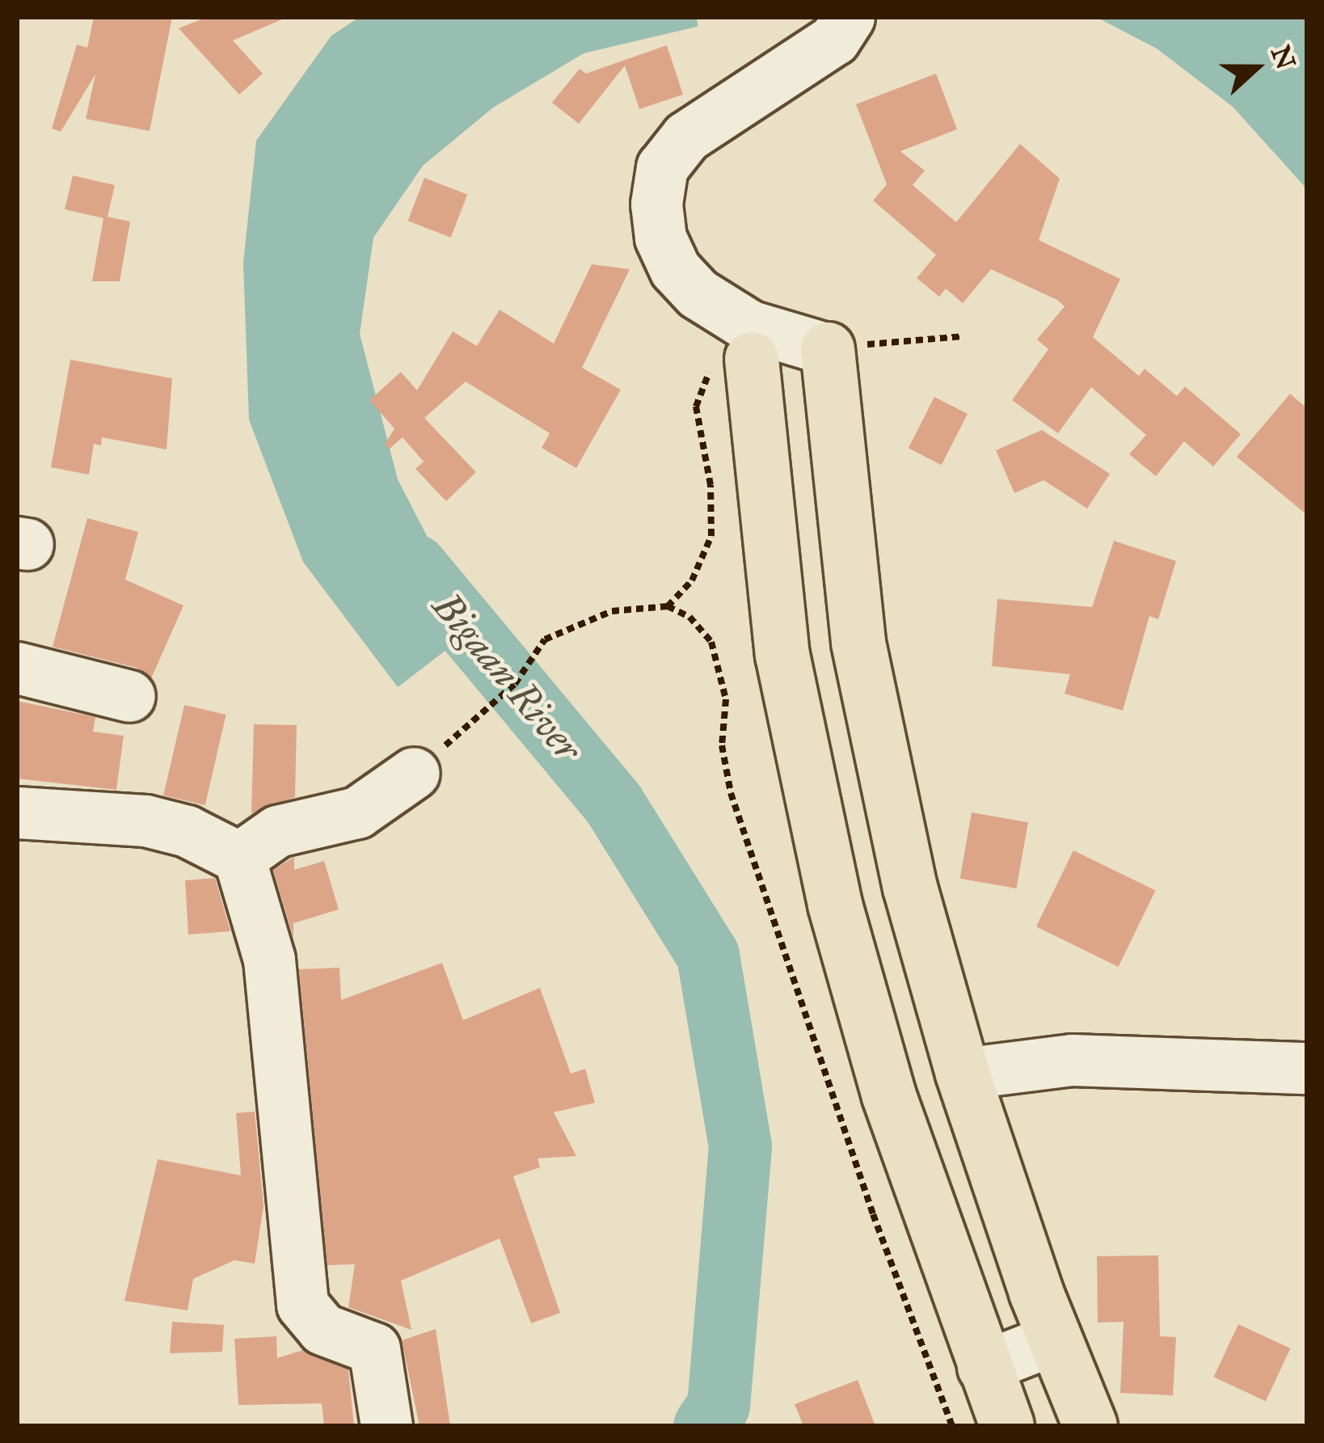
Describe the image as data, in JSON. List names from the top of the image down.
{
  "water": ["Bigaan River"],
  "north": "right"
}
